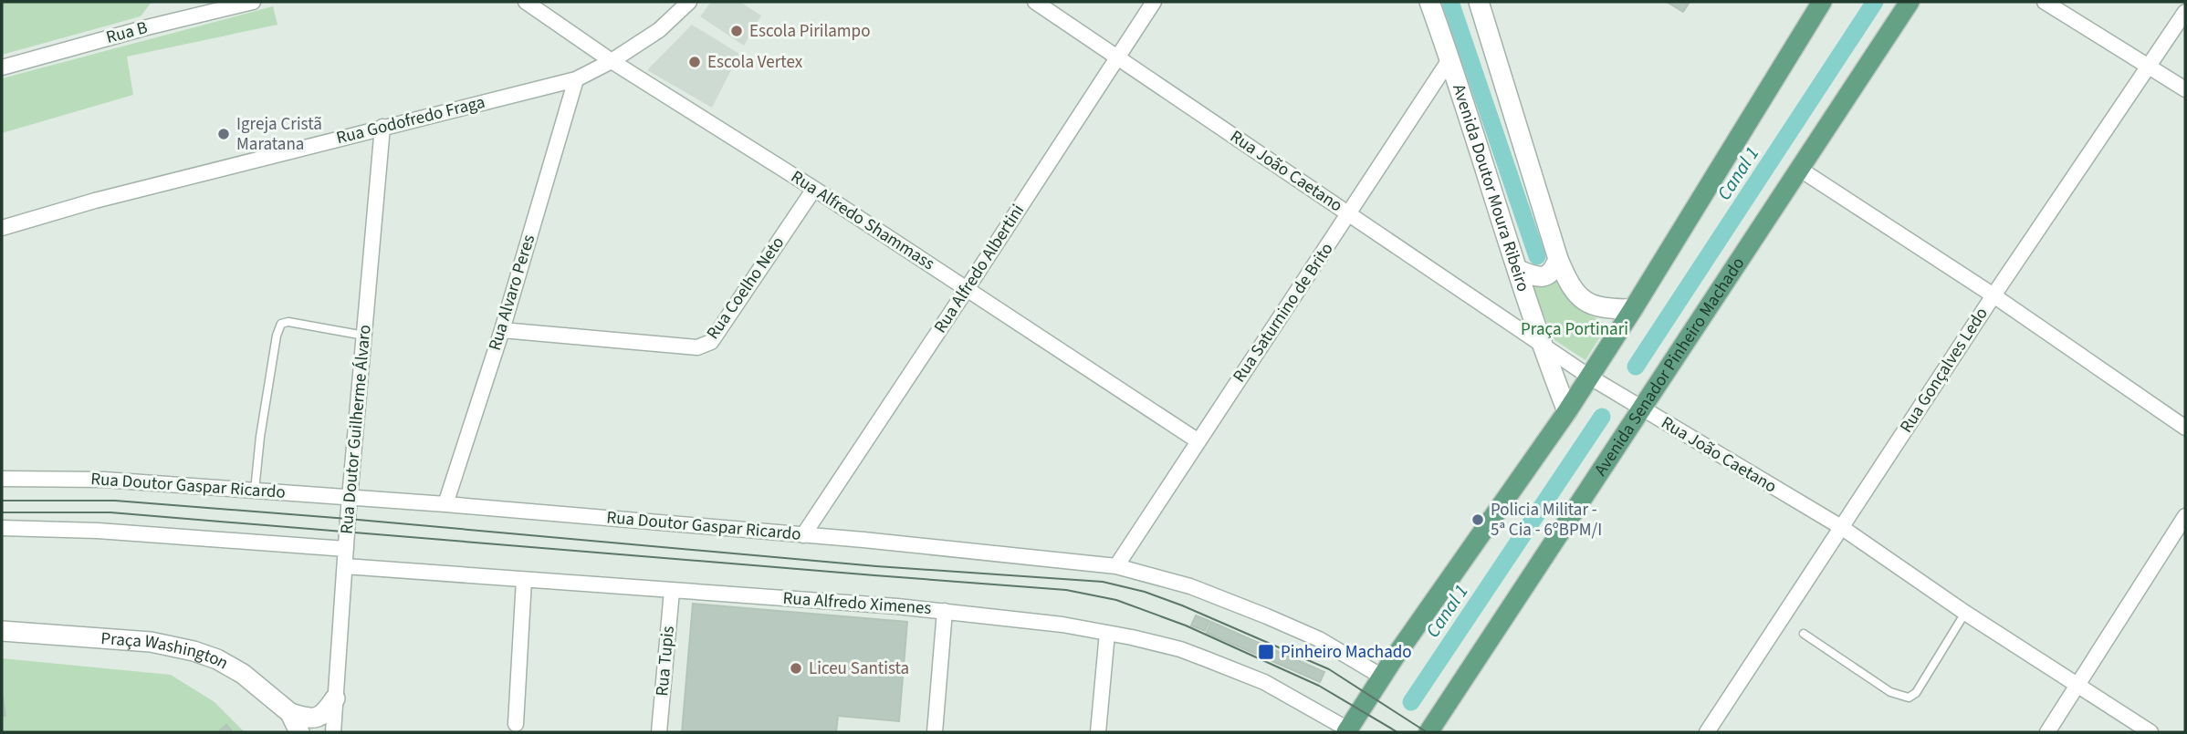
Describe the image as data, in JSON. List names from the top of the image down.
{
  "streets": {
    "main road": ["Avenida Senador Pinheiro Machado"],
    "street": [
      "Rua B",
      "Rua Godofredo Fraga",
      "Rua João Caetano",
      "Avenida Doutor Moura Ribeiro",
      "Rua Alfredo Shammass",
      "Rua Alfredo Albertini",
      "Rua Coelho Neto",
      "Rua Alvaro Peres",
      "Rua Saturnino de Brito",
      "Rua Gonçalves Ledo",
      "Rua Doutor Guilherme Álvaro",
      "Rua Doutor Gaspar Ricardo",
      "Rua Alfredo Ximenes",
      "Praça Washington",
      "Rua Tupis"
    ]
  },
  "crossings": [
    ["Rua Godofredo Fraga", "Rua Alfredo Shammass"],
    ["Rua Godofredo Fraga", "Rua Alvaro Peres"],
    ["Rua Godofredo Fraga", "Rua Doutor Guilherme Álvaro"],
    ["Rua João Caetano", "Avenida Doutor Moura Ribeiro"],
    ["Rua João Caetano", "Rua Alfredo Albertini"],
    ["Rua João Caetano", "Rua Saturnino de Brito"],
    ["Rua João Caetano", "Avenida Senador Pinheiro Machado"],
    ["Rua João Caetano", "Rua Gonçalves Ledo"],
    ["Avenida Doutor Moura Ribeiro", "Rua Saturnino de Brito"],
    ["Rua Alfredo Shammass", "Rua Alfredo Albertini"],
    ["Rua Alfredo Shammass", "Rua Coelho Neto"],
    ["Rua Alfredo Shammass", "Rua Saturnino de Brito"],
    ["Rua Alfredo Albertini", "Rua Doutor Gaspar Ricardo"],
    ["Rua Coelho Neto", "Rua Alvaro Peres"],
    ["Rua Alvaro Peres", "Rua Doutor Gaspar Ricardo"],
    ["Rua Saturnino de Brito", "Rua Doutor Gaspar Ricardo"],
    ["Rua Doutor Guilherme Álvaro", "Rua Doutor Gaspar Ricardo"],
    ["Rua Doutor Guilherme Álvaro", "Rua Alfredo Ximenes"],
    ["Rua Alfredo Ximenes", "Rua Tupis"]
  ],
  "water": ["Canal 1"],
  "parks": ["Praça Portinari"],
  "places": {
    "other": [
      "Escola Pirilampo",
      "Escola Vertex",
      "Igreja Cristã Maratana",
      "Policia Militar - 5ª Cia - 6ºBPM/I",
      "Liceu Santista"
    ],
    "transit": ["Pinheiro Machado"]
  }
}
